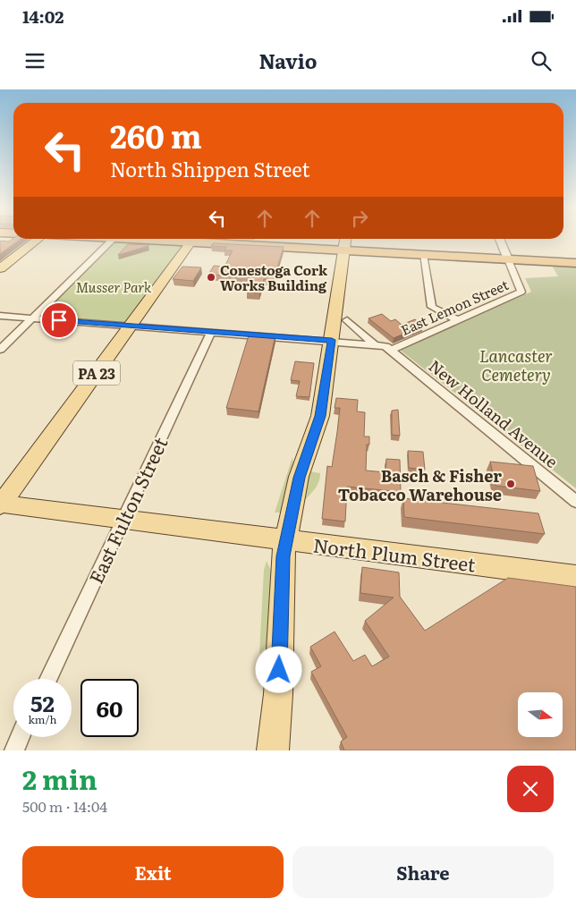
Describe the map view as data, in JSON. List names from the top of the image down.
{
  "streets": {
    "main road": ["PA 23", "North Plum Street"],
    "street": ["East Lemon Street", "New Holland Avenue", "East Fulton Street"]
  },
  "crossings": [
    ["East Lemon Street", "New Holland Avenue"],
    ["PA 23", "North Plum Street"],
    ["East Fulton Street", "North Plum Street"]
  ],
  "parks": ["Musser Park", "Lancaster Cemetery"],
  "places": ["Conestoga Cork Works Building", "Basch & Fisher Tobacco Warehouse"],
  "north": "right",
  "page": {
    "status": "14:02",
    "header": "Navio",
    "turn": ["260 m", "North Shippen Street"],
    "speed": "52 km/h",
    "limit": "60",
    "heading": ["2 min", "500 m · 14:04"],
    "buttons": ["Exit", "Share"]
  }
}
